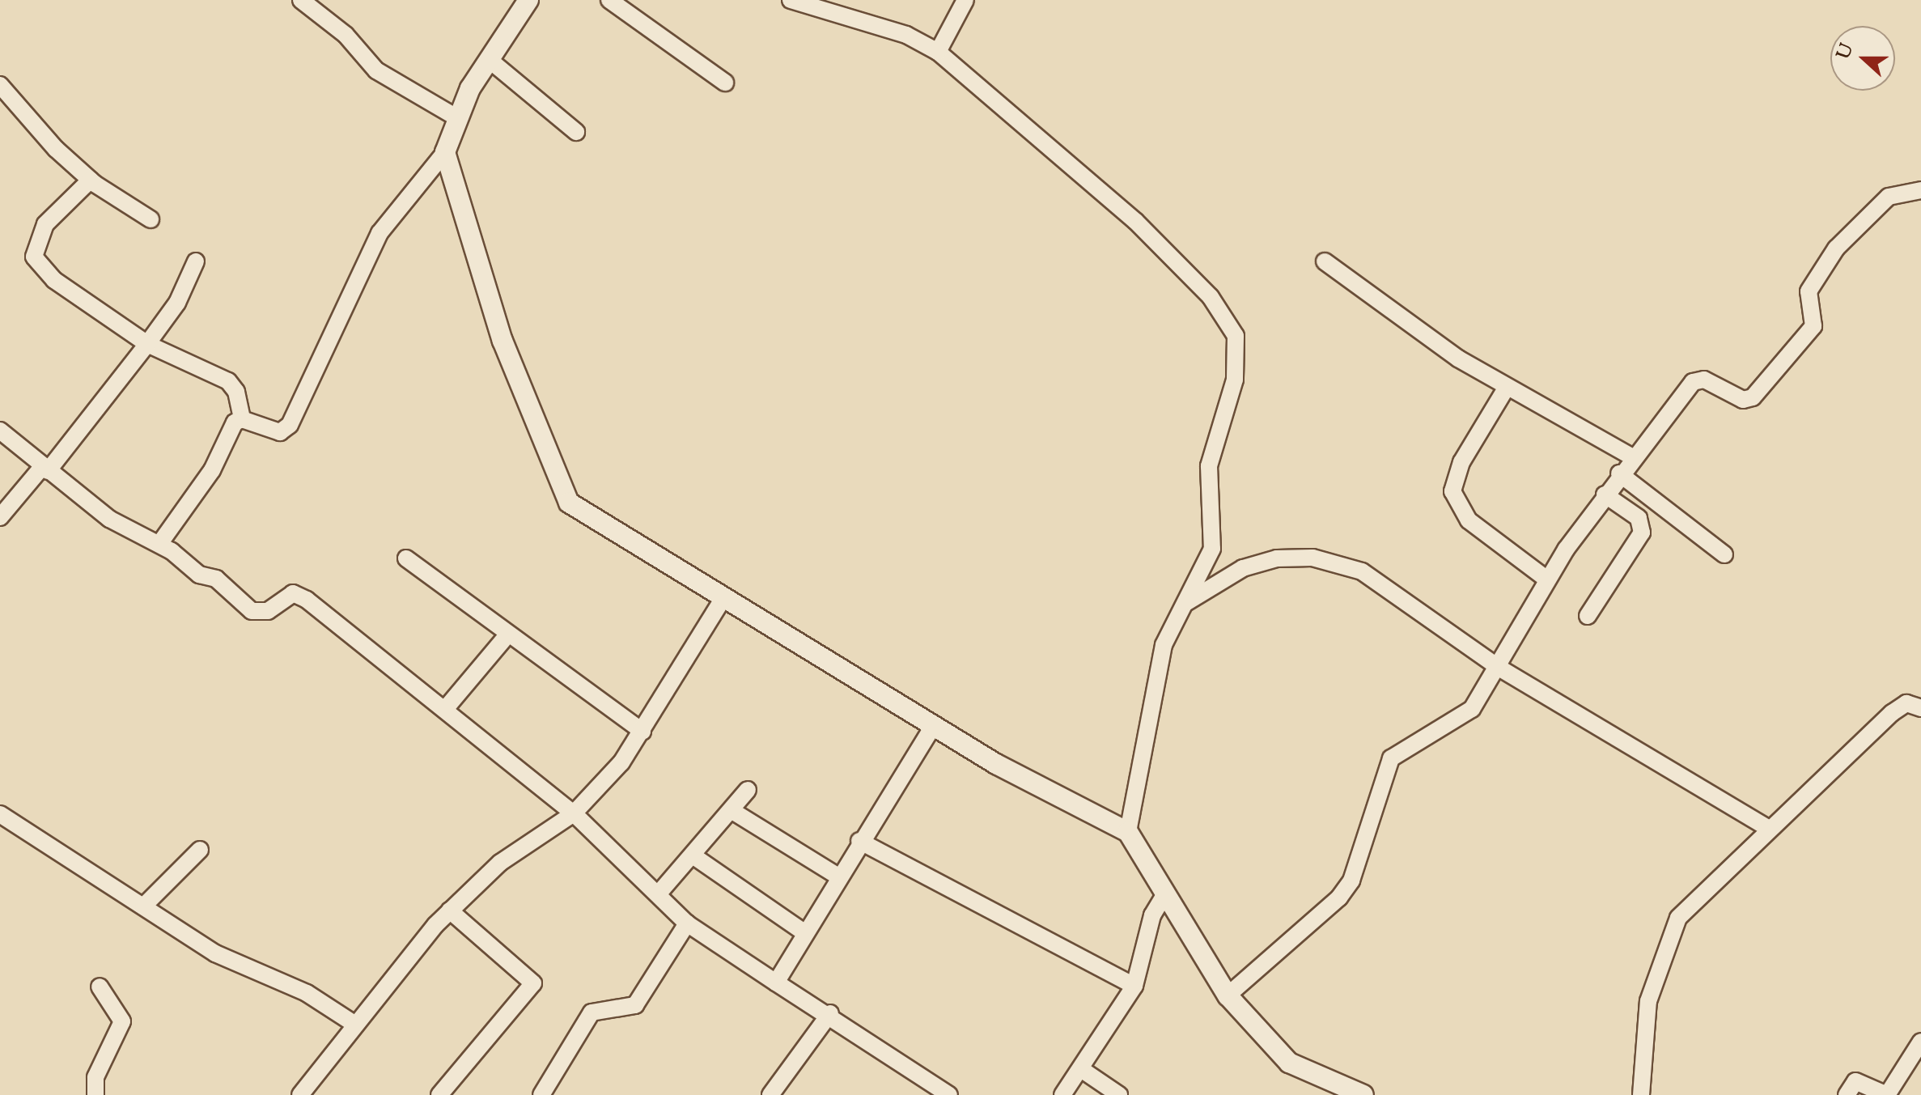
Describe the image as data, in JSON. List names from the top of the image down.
{
  "north": "left"
}
